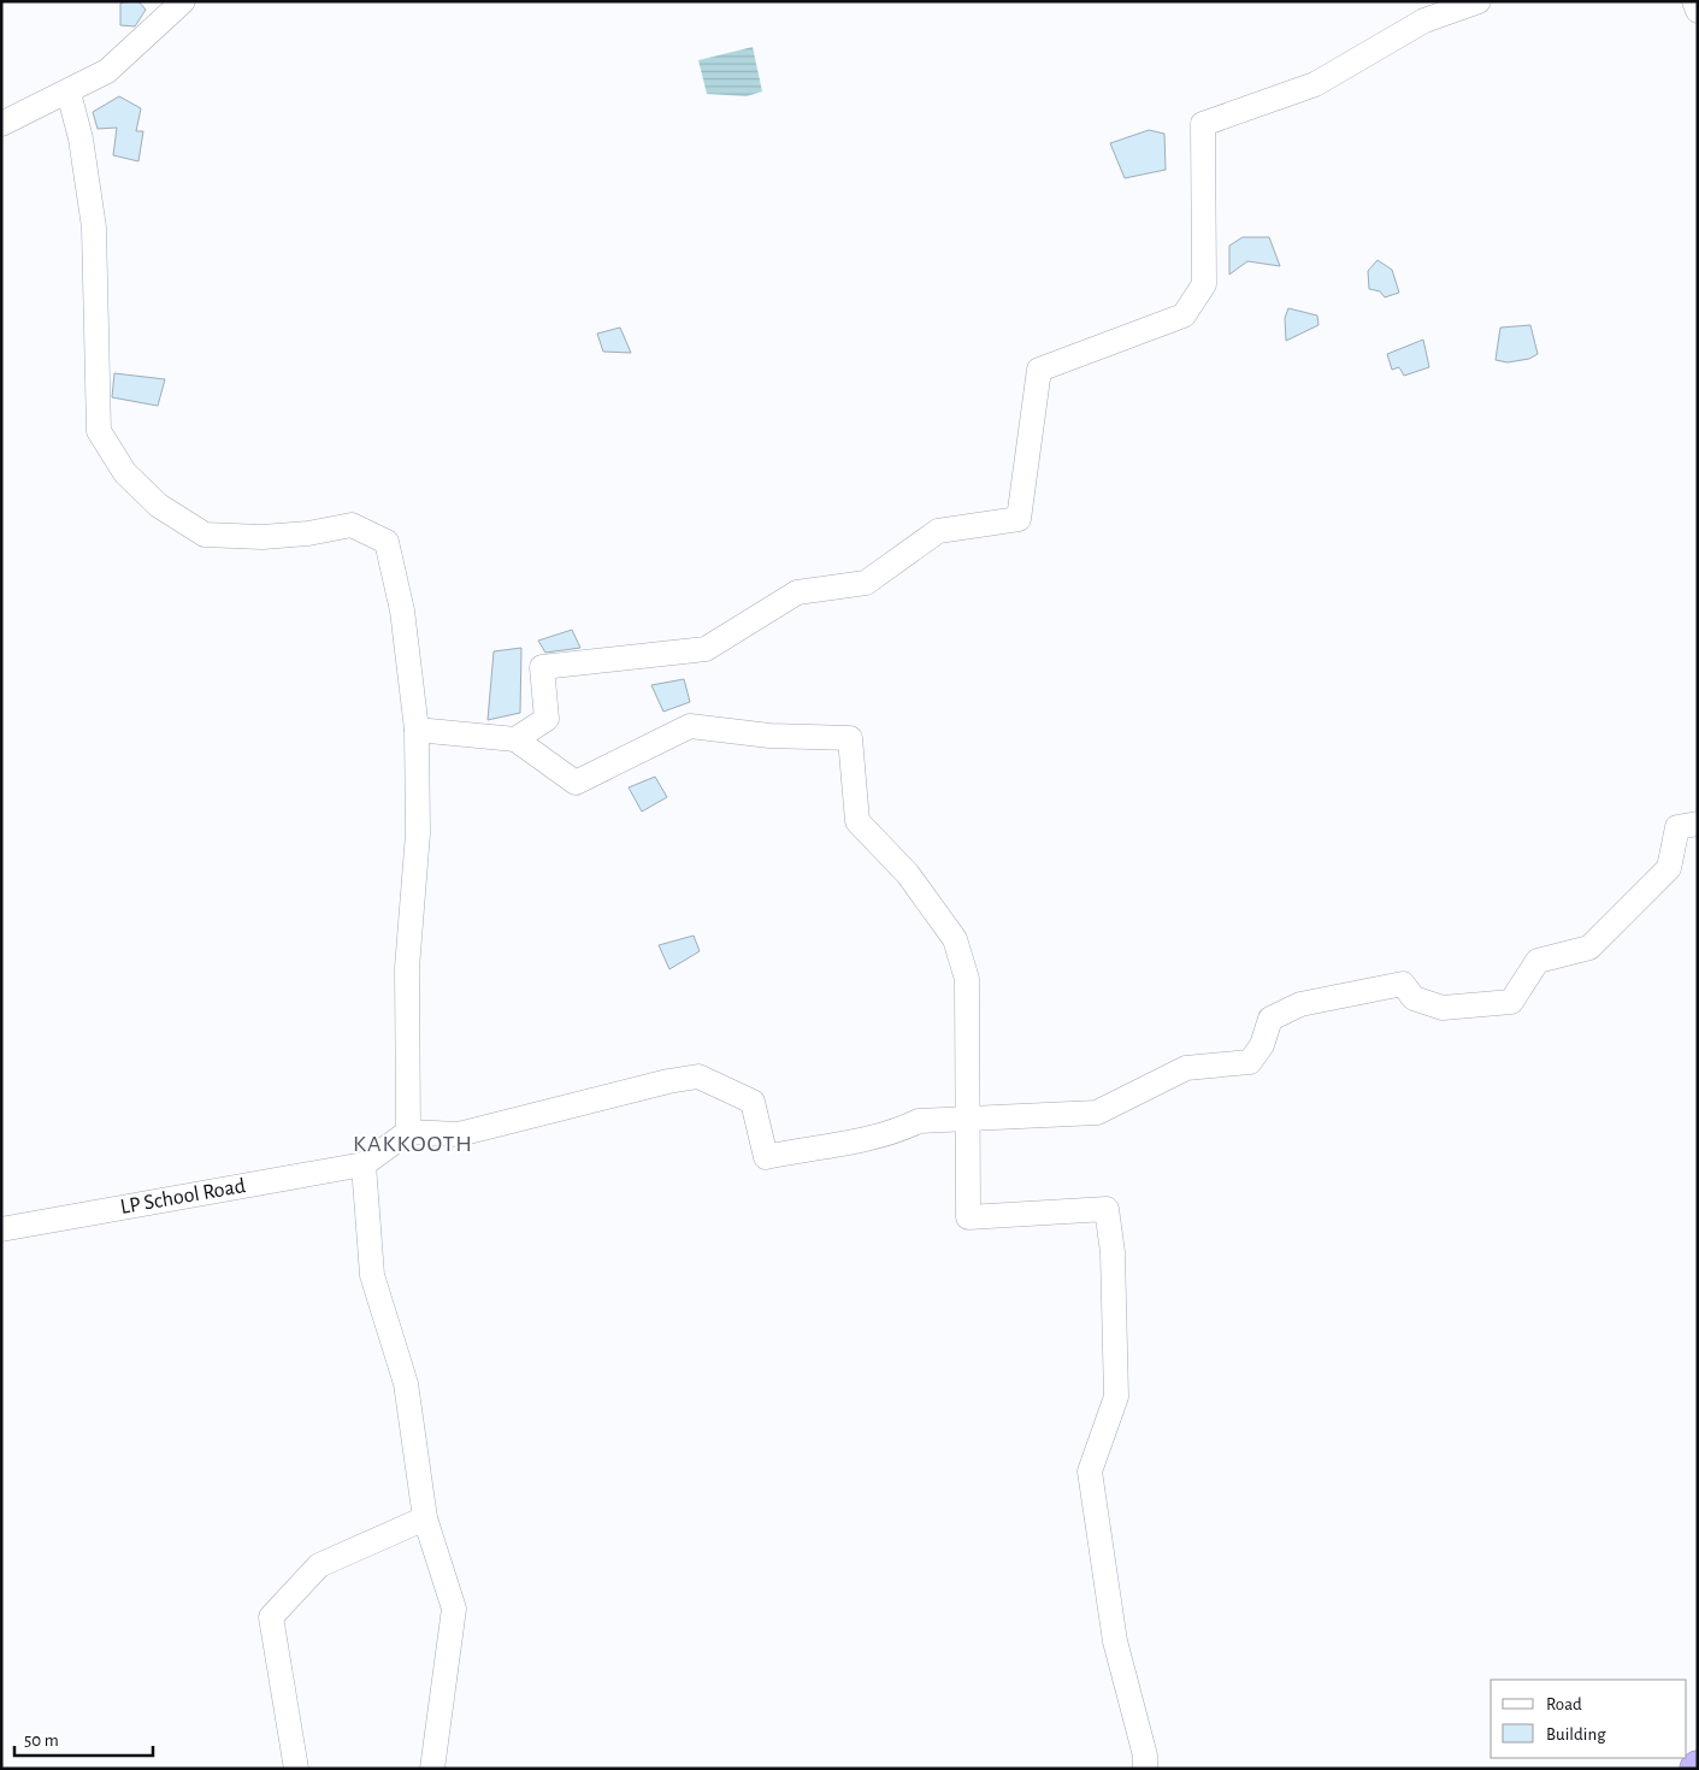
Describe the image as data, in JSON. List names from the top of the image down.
{
  "streets": {
    "street": ["LP School Road"]
  },
  "districts": ["KAKKOOTH"],
  "legend": ["Road", "Building"],
  "scale_bar": "50 m"
}
